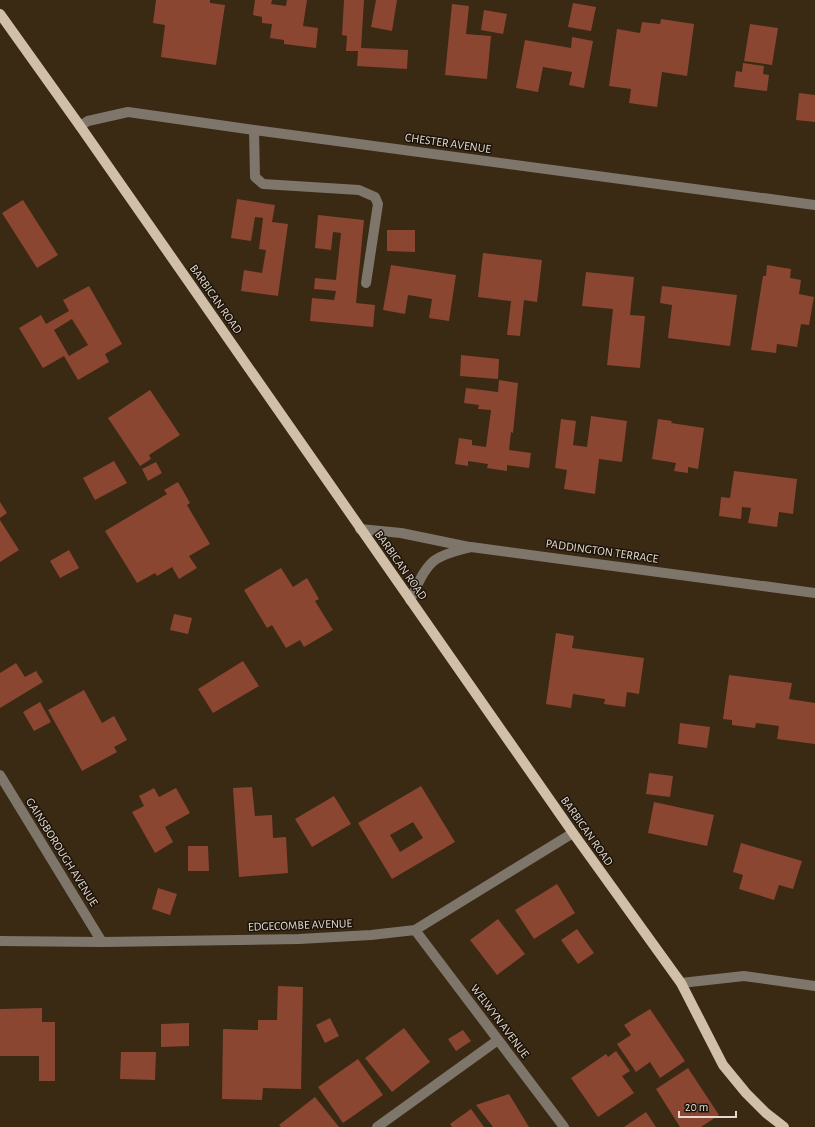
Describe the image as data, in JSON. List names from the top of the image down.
{
  "streets": {
    "main road": ["BARBICAN ROAD"],
    "street": [
      "CHESTER AVENUE",
      "PADDINGTON TERRACE",
      "GAINSBOROUGH AVENUE",
      "EDGECOMBE AVENUE",
      "WELWYN AVENUE"
    ]
  },
  "crossings": [
    ["CHESTER AVENUE", "BARBICAN ROAD"],
    ["BARBICAN ROAD", "PADDINGTON TERRACE"],
    ["BARBICAN ROAD", "EDGECOMBE AVENUE"],
    ["GAINSBOROUGH AVENUE", "EDGECOMBE AVENUE"],
    ["EDGECOMBE AVENUE", "WELWYN AVENUE"]
  ],
  "scale_bar": "20 m"
}
